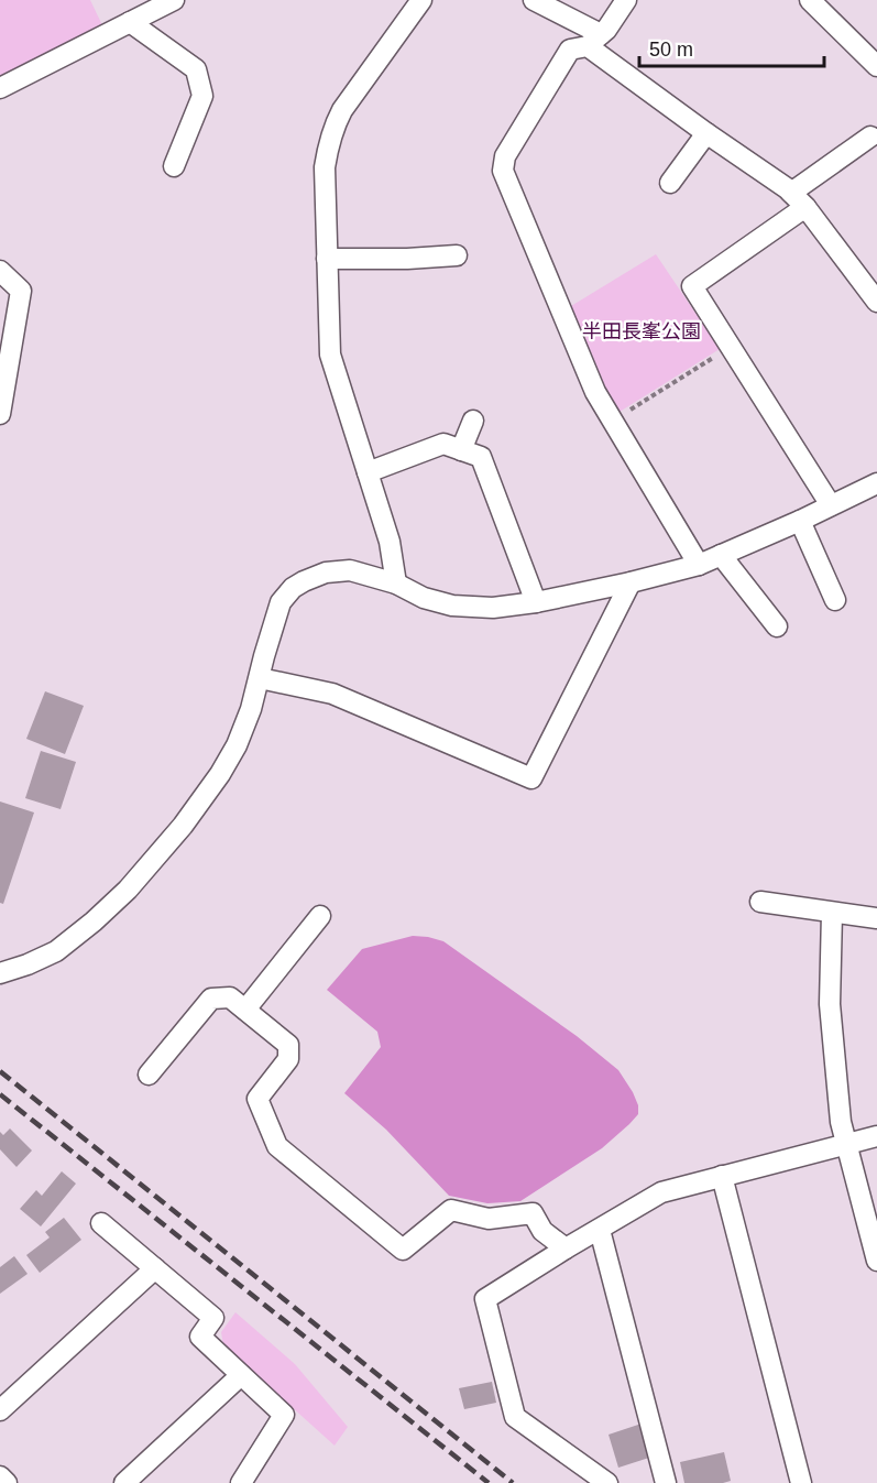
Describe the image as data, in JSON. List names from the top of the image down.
{
  "parks": ["半田長峯公園"],
  "scale_bar": "50 m"
}
